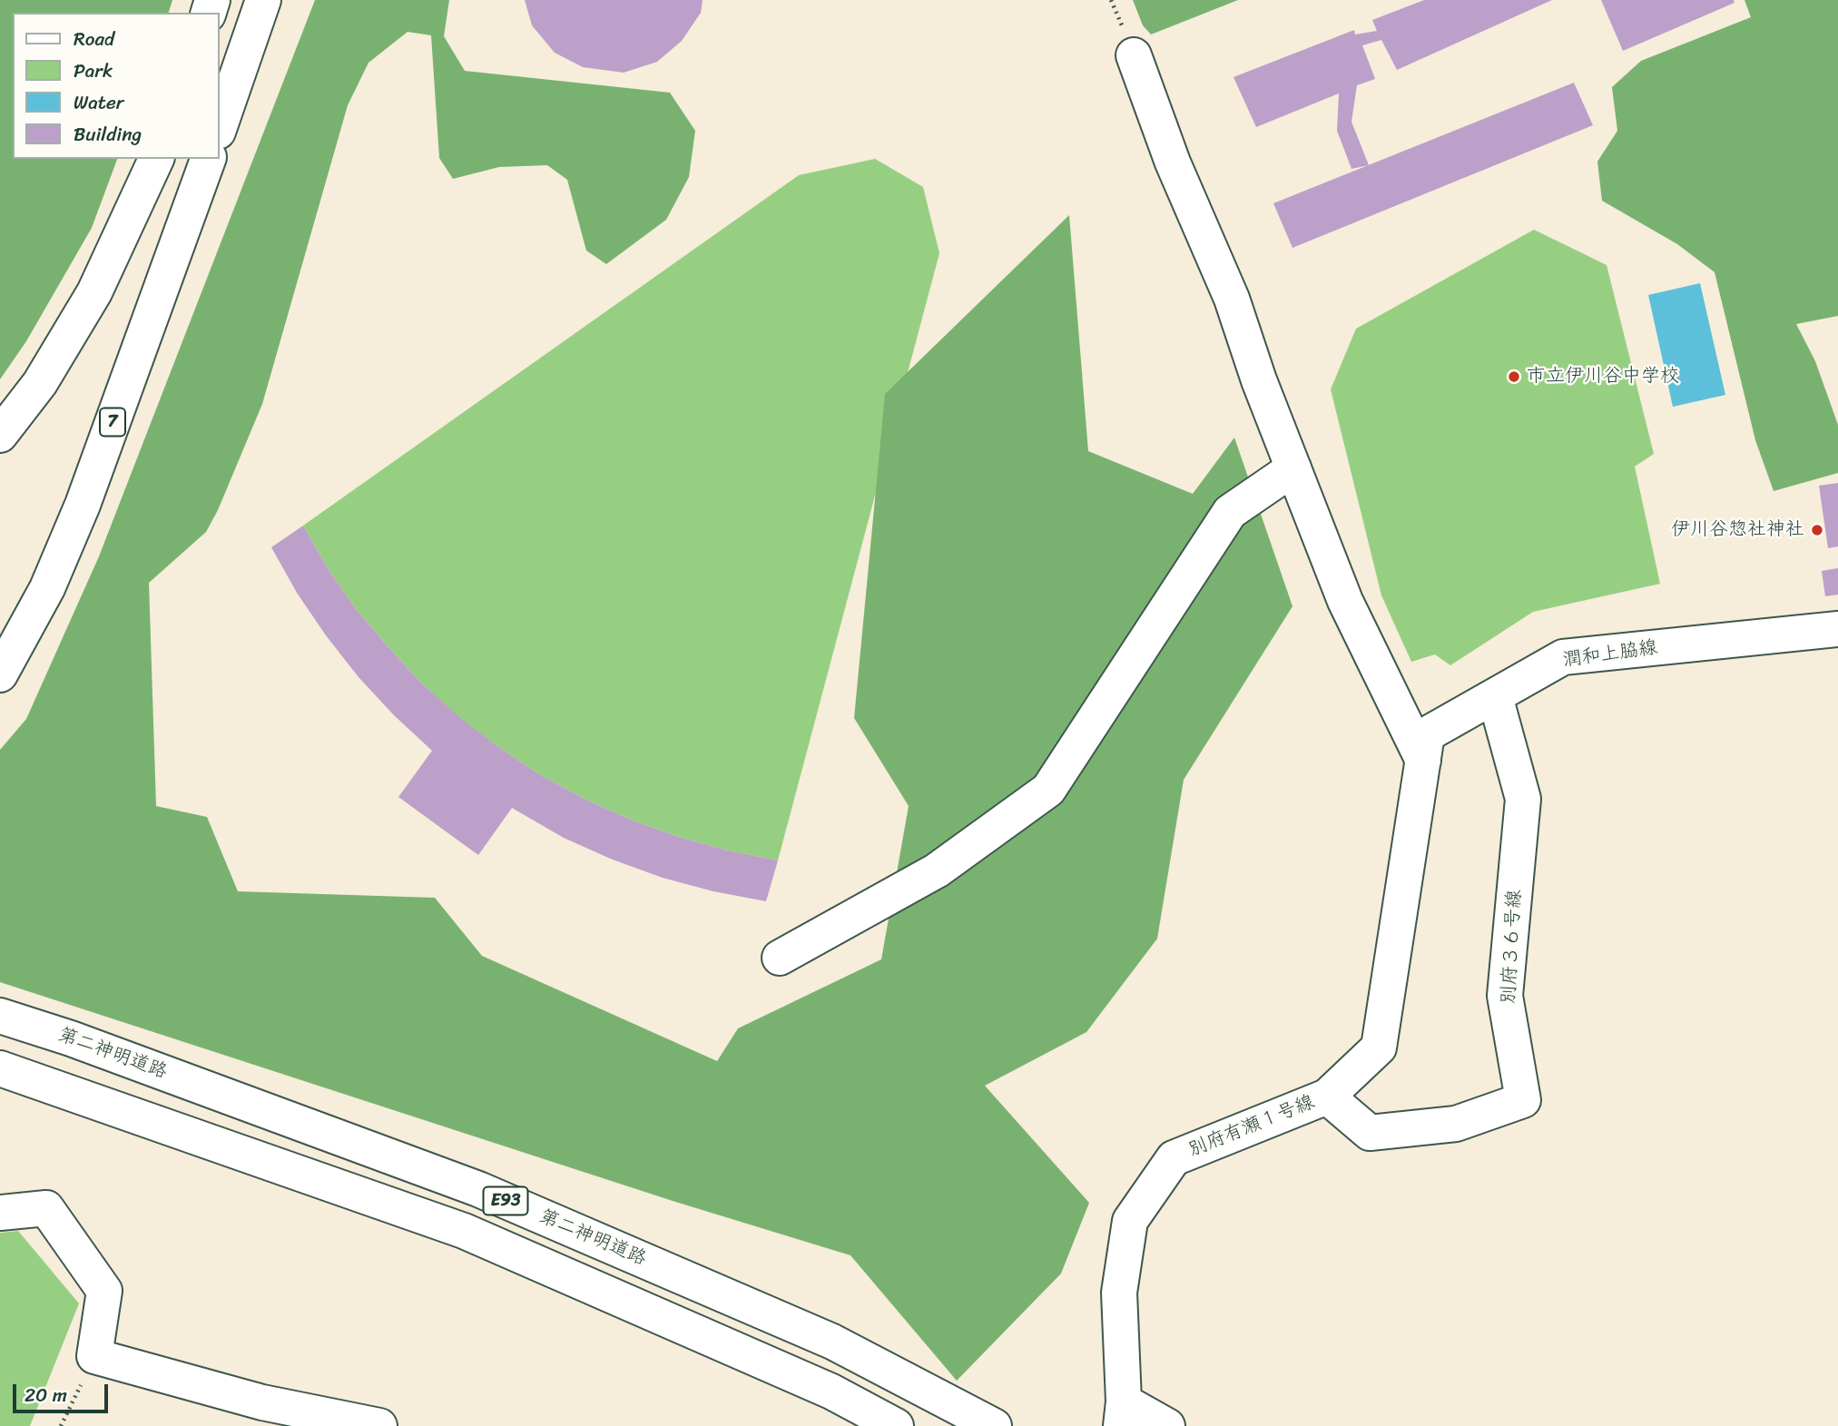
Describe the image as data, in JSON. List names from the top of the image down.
{
  "streets": {
    "main road": [
      "7",
      "潤和上脇線",
      "別府３６号線",
      "第二神明道路",
      "別府有瀬１号線",
      "E93"
    ]
  },
  "crossings": [
    ["潤和上脇線", "別府３６号線"],
    ["潤和上脇線", "別府有瀬１号線"],
    ["別府３６号線", "別府有瀬１号線"]
  ],
  "places": ["市立伊川谷中学校", "伊川谷惣社神社"],
  "legend": [
    "Road",
    "Park",
    "Water",
    "Building"
  ],
  "scale_bar": "20 m"
}
